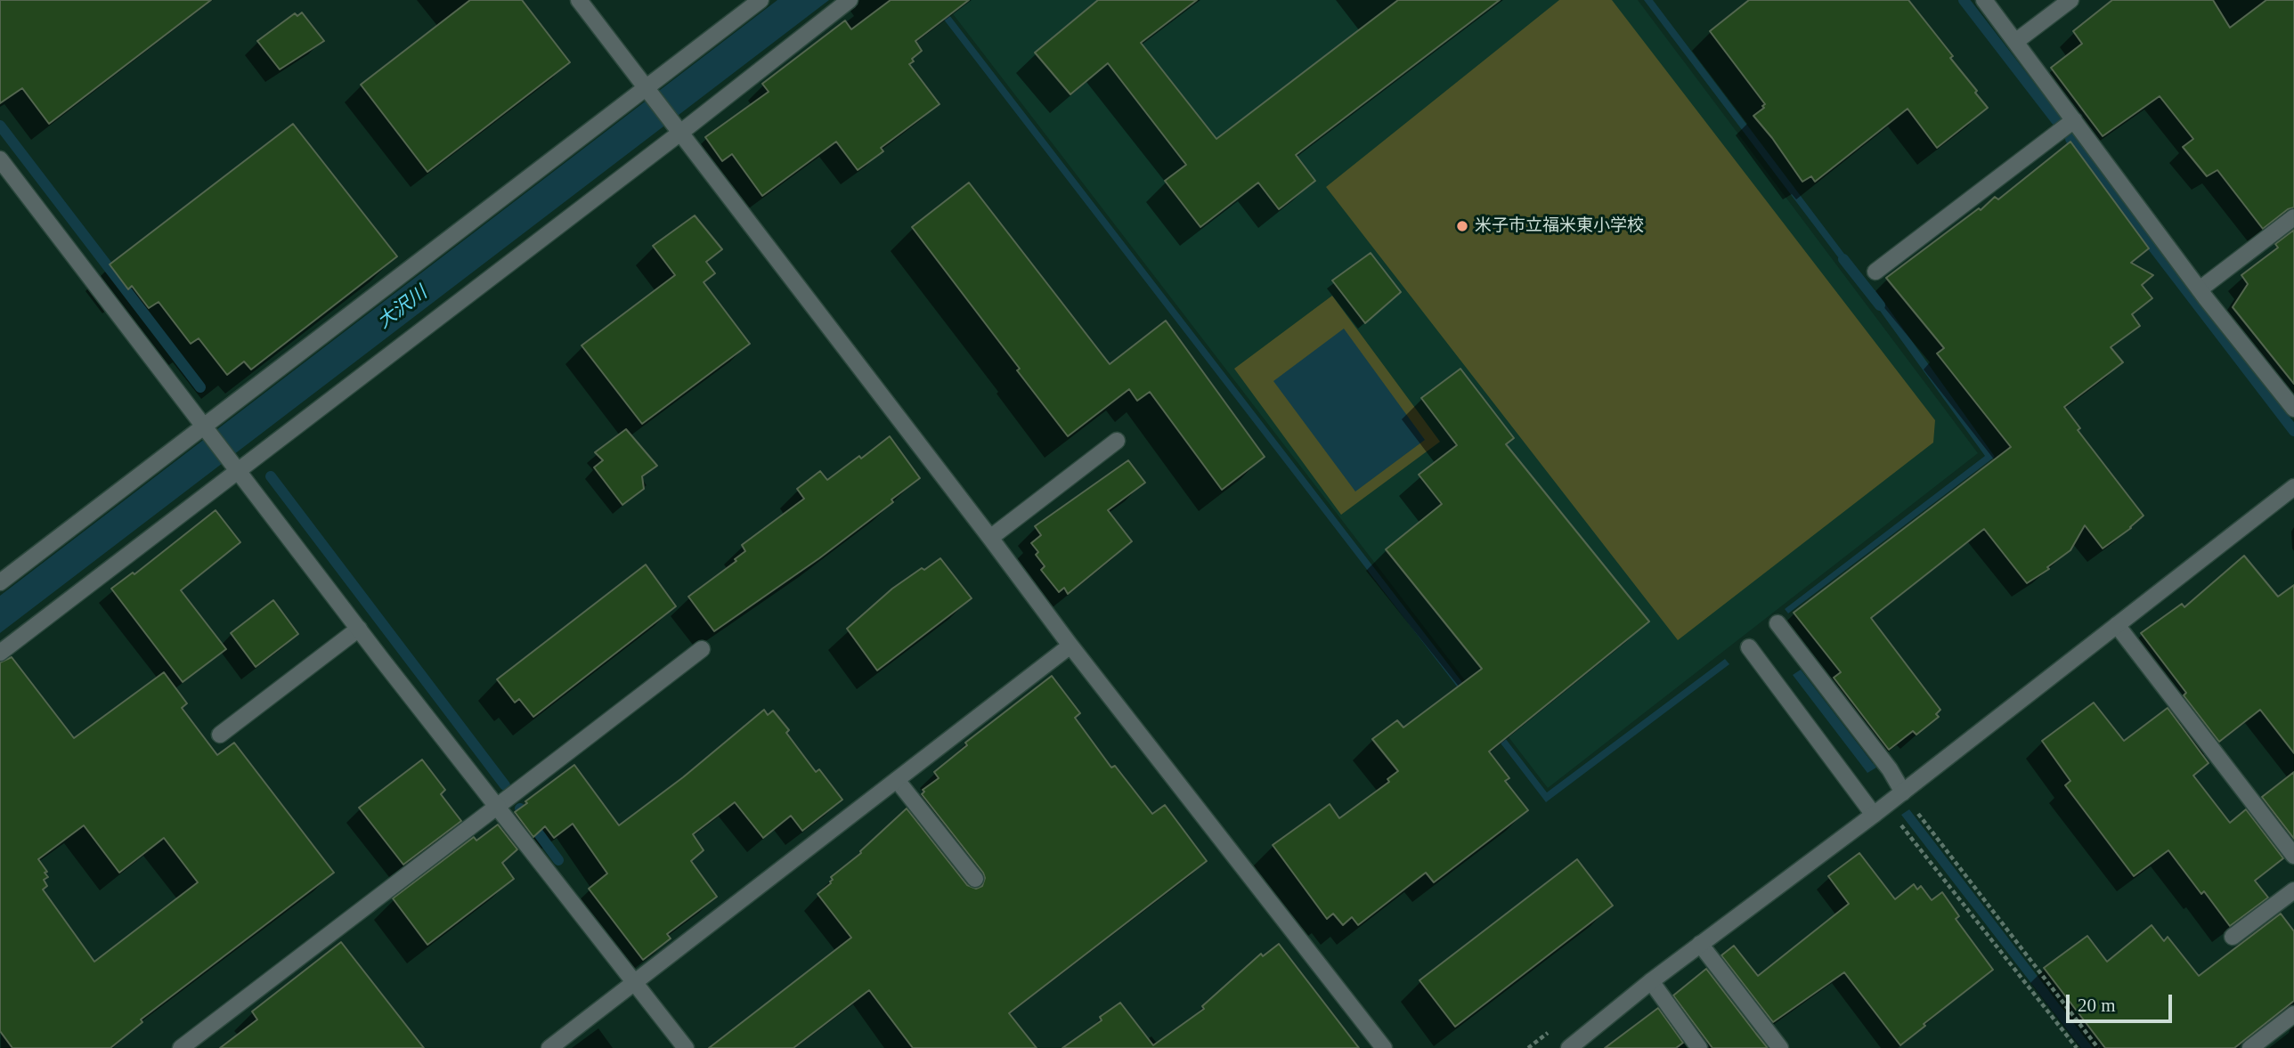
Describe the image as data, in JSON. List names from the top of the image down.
{
  "water": ["大沢川"],
  "places": ["米子市立福米東小学校"],
  "scale_bar": "20 m"
}
